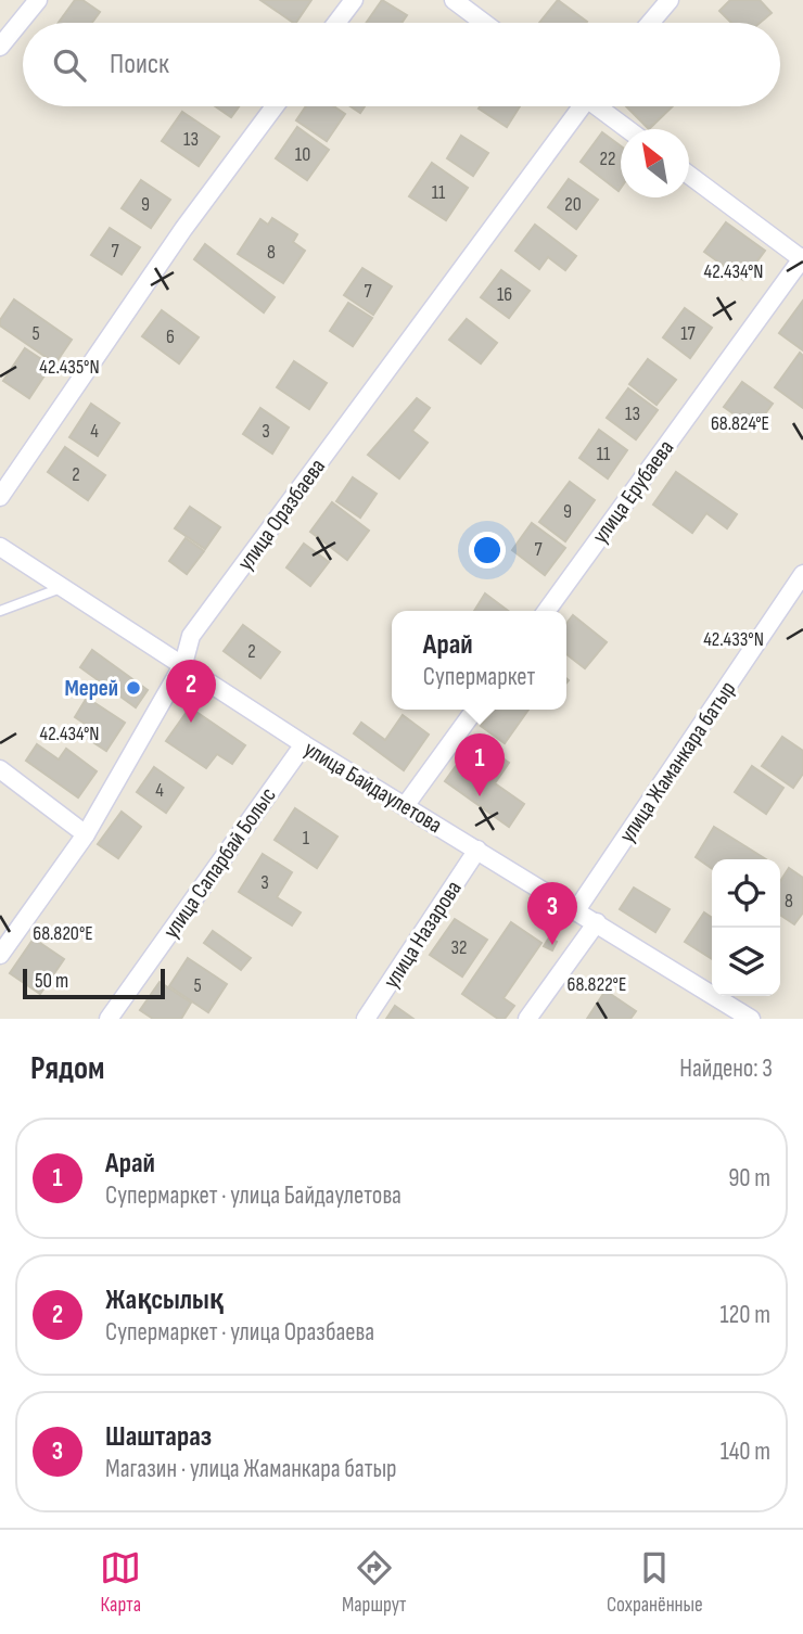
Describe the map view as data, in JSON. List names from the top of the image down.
{
  "streets": {
    "street": [
      "улица Ерубаева",
      "улица Оразбаева",
      "улица Жаманкара батыр",
      "улица Байдаулетова",
      "улица Cапарбай Болыс",
      "улица Назарова"
    ]
  },
  "crossings": [
    ["улица Оразбаева", "улица Байдаулетова"],
    ["улица Жаманкара батыр", "улица Байдаулетова"],
    ["улица Байдаулетова", "улица Cапарбай Болыс"],
    ["улица Байдаулетова", "улица Назарова"]
  ],
  "places": ["Мерей"],
  "house_numbers": [
    "13",
    "10",
    "22",
    "11",
    "9",
    "20",
    "7",
    "8",
    "7",
    "16",
    "5",
    "17",
    "6",
    "13",
    "4",
    "3",
    "11",
    "2",
    "9",
    "7",
    "2",
    "4",
    "1",
    "3",
    "8",
    "32",
    "5"
  ],
  "scale_bar": "50 m",
  "north": "top left",
  "page": {
    "search": "Поиск",
    "popup": ["Арай", "Супермаркет"],
    "pins": ["2", "1", "3"],
    "scale": "50 m",
    "heading": ["Рядом", "Найдено: 3"],
    "list": [
      {
        "mark": "1",
        "name": "Арай",
        "note": "Супермаркет · улица Байдаулетова",
        "value": "90 m"
      },
      {
        "mark": "2",
        "name": "Жақсылық",
        "note": "Супермаркет · улица Оразбаева",
        "value": "120 m"
      },
      {
        "mark": "3",
        "name": "Шаштараз",
        "note": "Магазин · улица Жаманкара батыр",
        "value": "140 m"
      }
    ],
    "nav": ["Карта", "Маршрут", "Сохранённые"]
  },
  "coordinates": [
    "42.434°N",
    "42.435°N",
    "68.824°E",
    "42.433°N",
    "68.820°E",
    "68.822°E"
  ]
}
